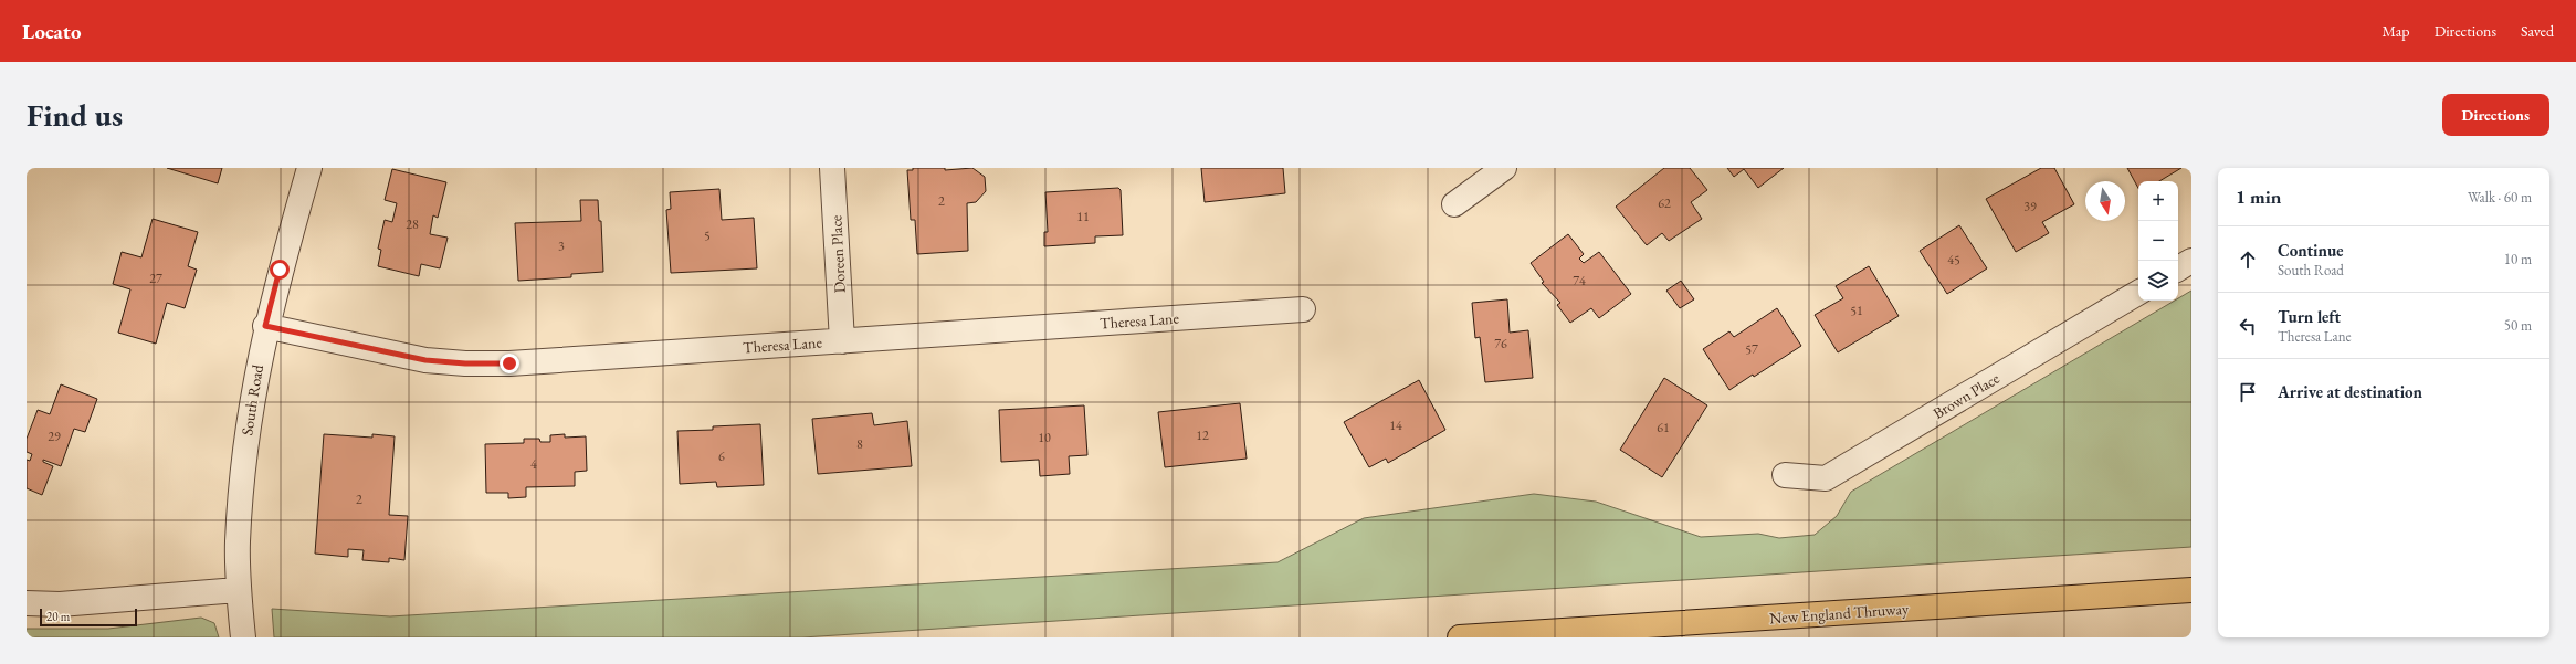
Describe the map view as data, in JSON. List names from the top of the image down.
{
  "streets": {
    "highway": ["New England Thruway"],
    "street": [
      "Doreen Place",
      "Theresa Lane",
      "Brown Place",
      "South Road"
    ]
  },
  "crossings": [
    ["Doreen Place", "Theresa Lane"],
    ["Theresa Lane", "South Road"]
  ],
  "house_numbers": [
    "2",
    "62",
    "39",
    "11",
    "28",
    "5",
    "3",
    "45",
    "27",
    "74",
    "51",
    "76",
    "57",
    "14",
    "61",
    "12",
    "29",
    "10",
    "8",
    "6",
    "4",
    "2"
  ],
  "scale_bar": "20 m",
  "north": "bottom",
  "page": {
    "header": "Locato",
    "nav": ["Map", "Directions", "Saved"],
    "buttons": "Directions",
    "title": "Find us",
    "heading": ["1 min", "Walk · 60 m"],
    "map_buttons": ["+", "−"],
    "list": [
      ["Continue", "South Road", "10 m"],
      ["Turn left", "Theresa Lane", "50 m"],
      "Arrive at destination"
    ],
    "scale": "20 m"
  }
}
